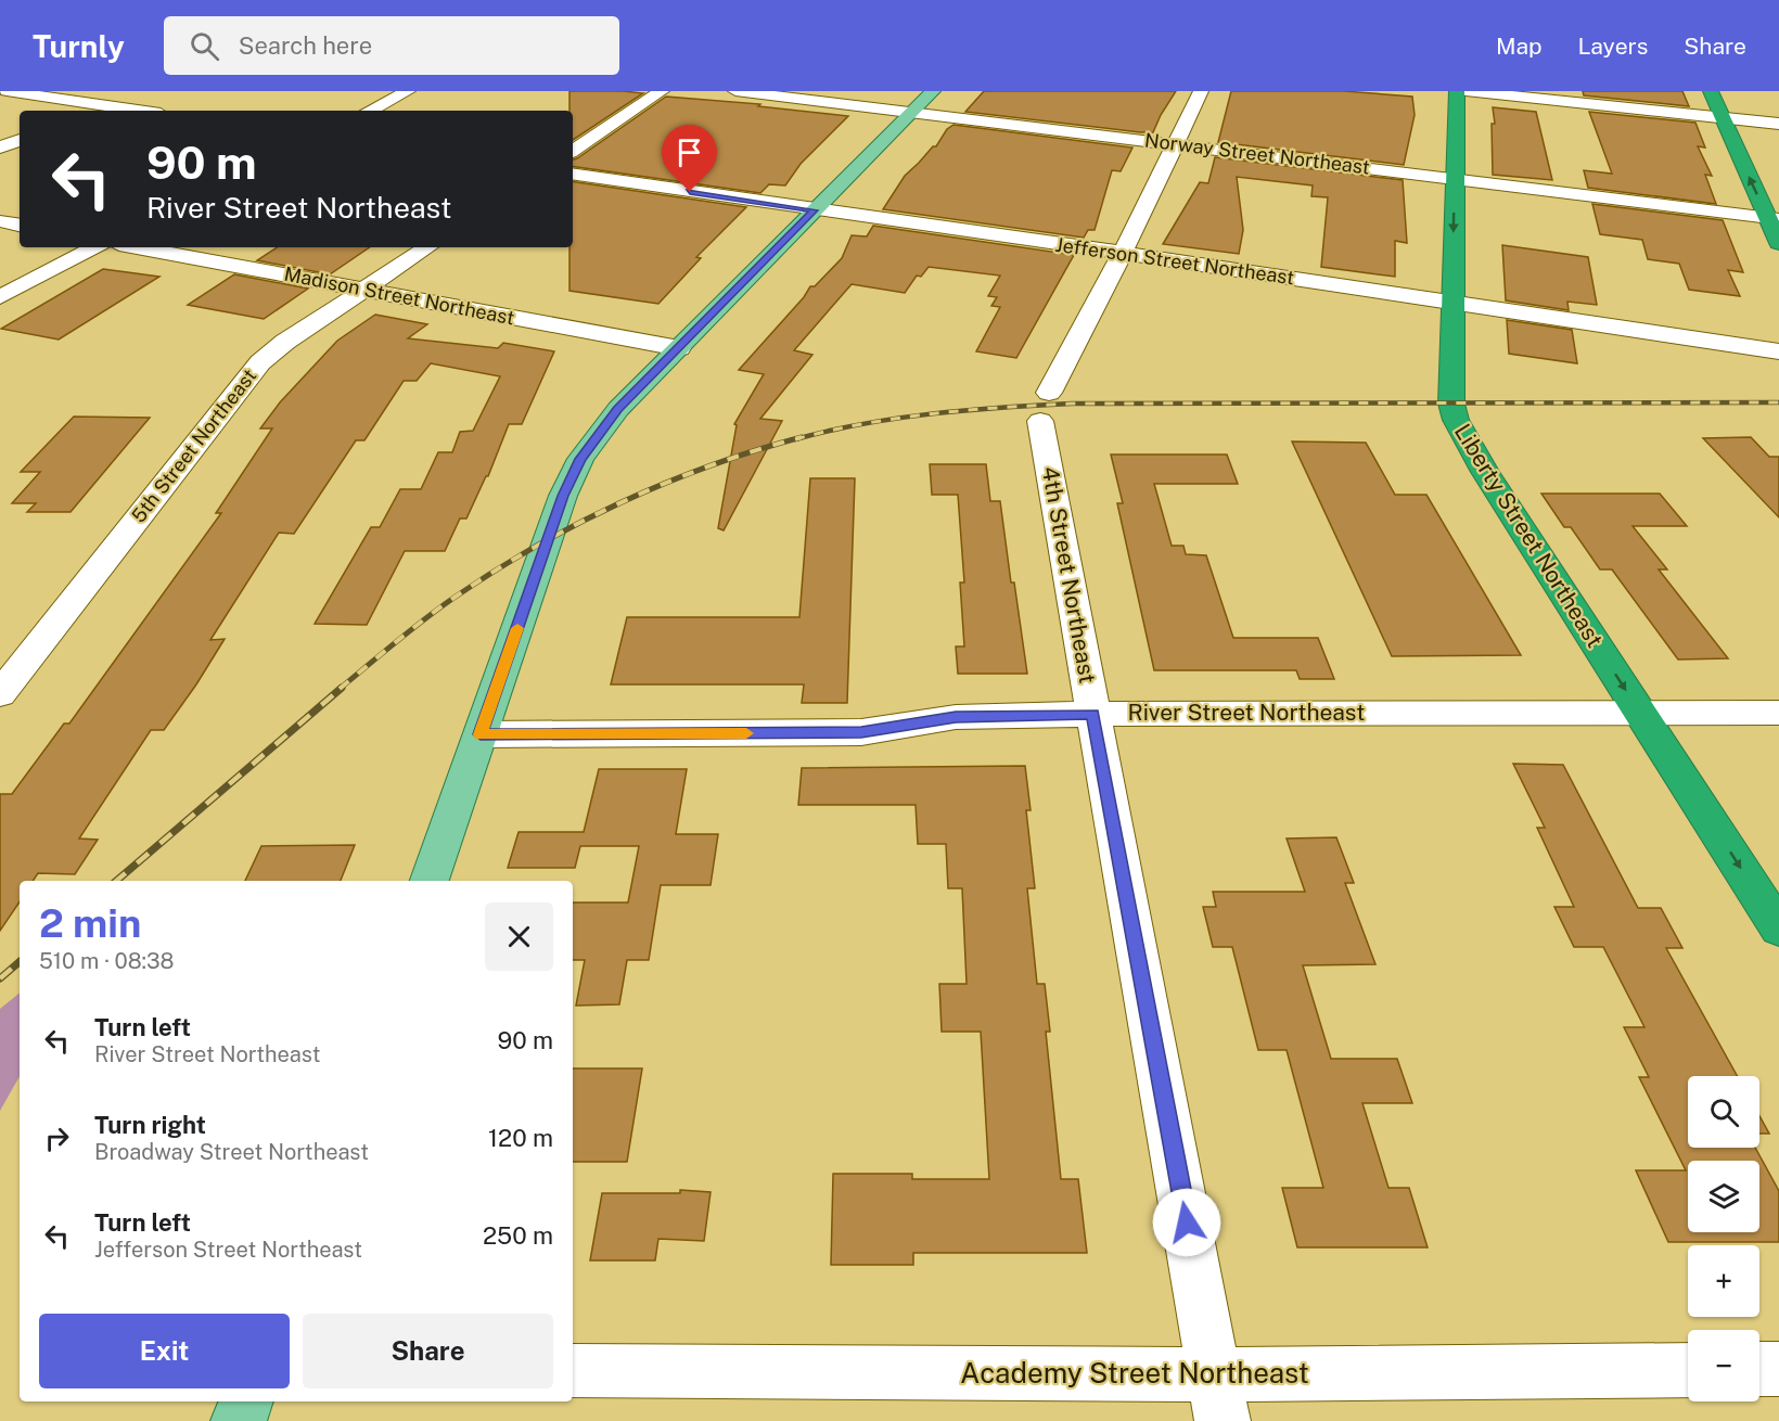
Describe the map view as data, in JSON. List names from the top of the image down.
{
  "streets": {
    "highway": ["Liberty Street Northeast"],
    "street": [
      "Norway Street Northeast",
      "Jefferson Street Northeast",
      "Madison Street Northeast",
      "5th Street Northeast",
      "4th Street Northeast",
      "River Street Northeast",
      "Academy Street Northeast"
    ]
  },
  "crossings": [
    ["Norway Street Northeast", "Liberty Street Northeast"],
    ["Norway Street Northeast", "4th Street Northeast"],
    ["Jefferson Street Northeast", "Liberty Street Northeast"],
    ["Jefferson Street Northeast", "4th Street Northeast"],
    ["Madison Street Northeast", "5th Street Northeast"],
    ["Liberty Street Northeast", "River Street Northeast"],
    ["4th Street Northeast", "River Street Northeast"],
    ["4th Street Northeast", "Academy Street Northeast"]
  ],
  "one_way": ["Liberty Street Northeast"],
  "page": {
    "header": "Turnly",
    "search": "Search here",
    "nav": ["Map", "Layers", "Share"],
    "turn": ["90 m", "River Street Northeast"],
    "heading": ["2 min", "510 m · 08:38"],
    "list": [
      {
        "name": "Turn left",
        "note": "River Street Northeast",
        "value": "90 m"
      },
      {
        "name": "Turn right",
        "note": "Broadway Street Northeast",
        "value": "120 m"
      },
      {
        "name": "Turn left",
        "note": "Jefferson Street Northeast",
        "value": "250 m"
      }
    ],
    "map_buttons": ["+", "−"],
    "buttons": ["Exit", "Share"]
  }
}
